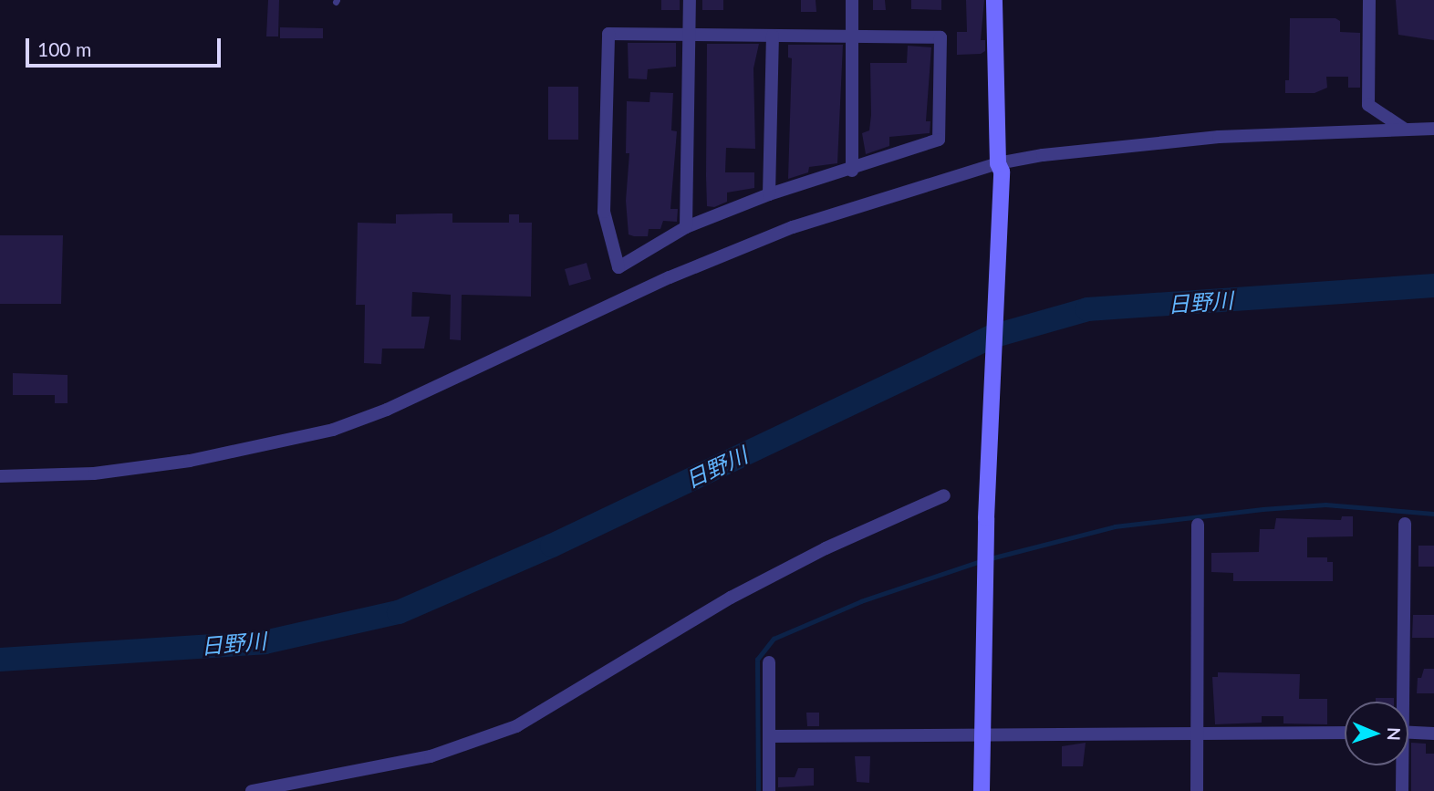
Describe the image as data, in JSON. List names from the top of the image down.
{
  "water": ["日野川"],
  "scale_bar": "100 m",
  "north": "right"
}
